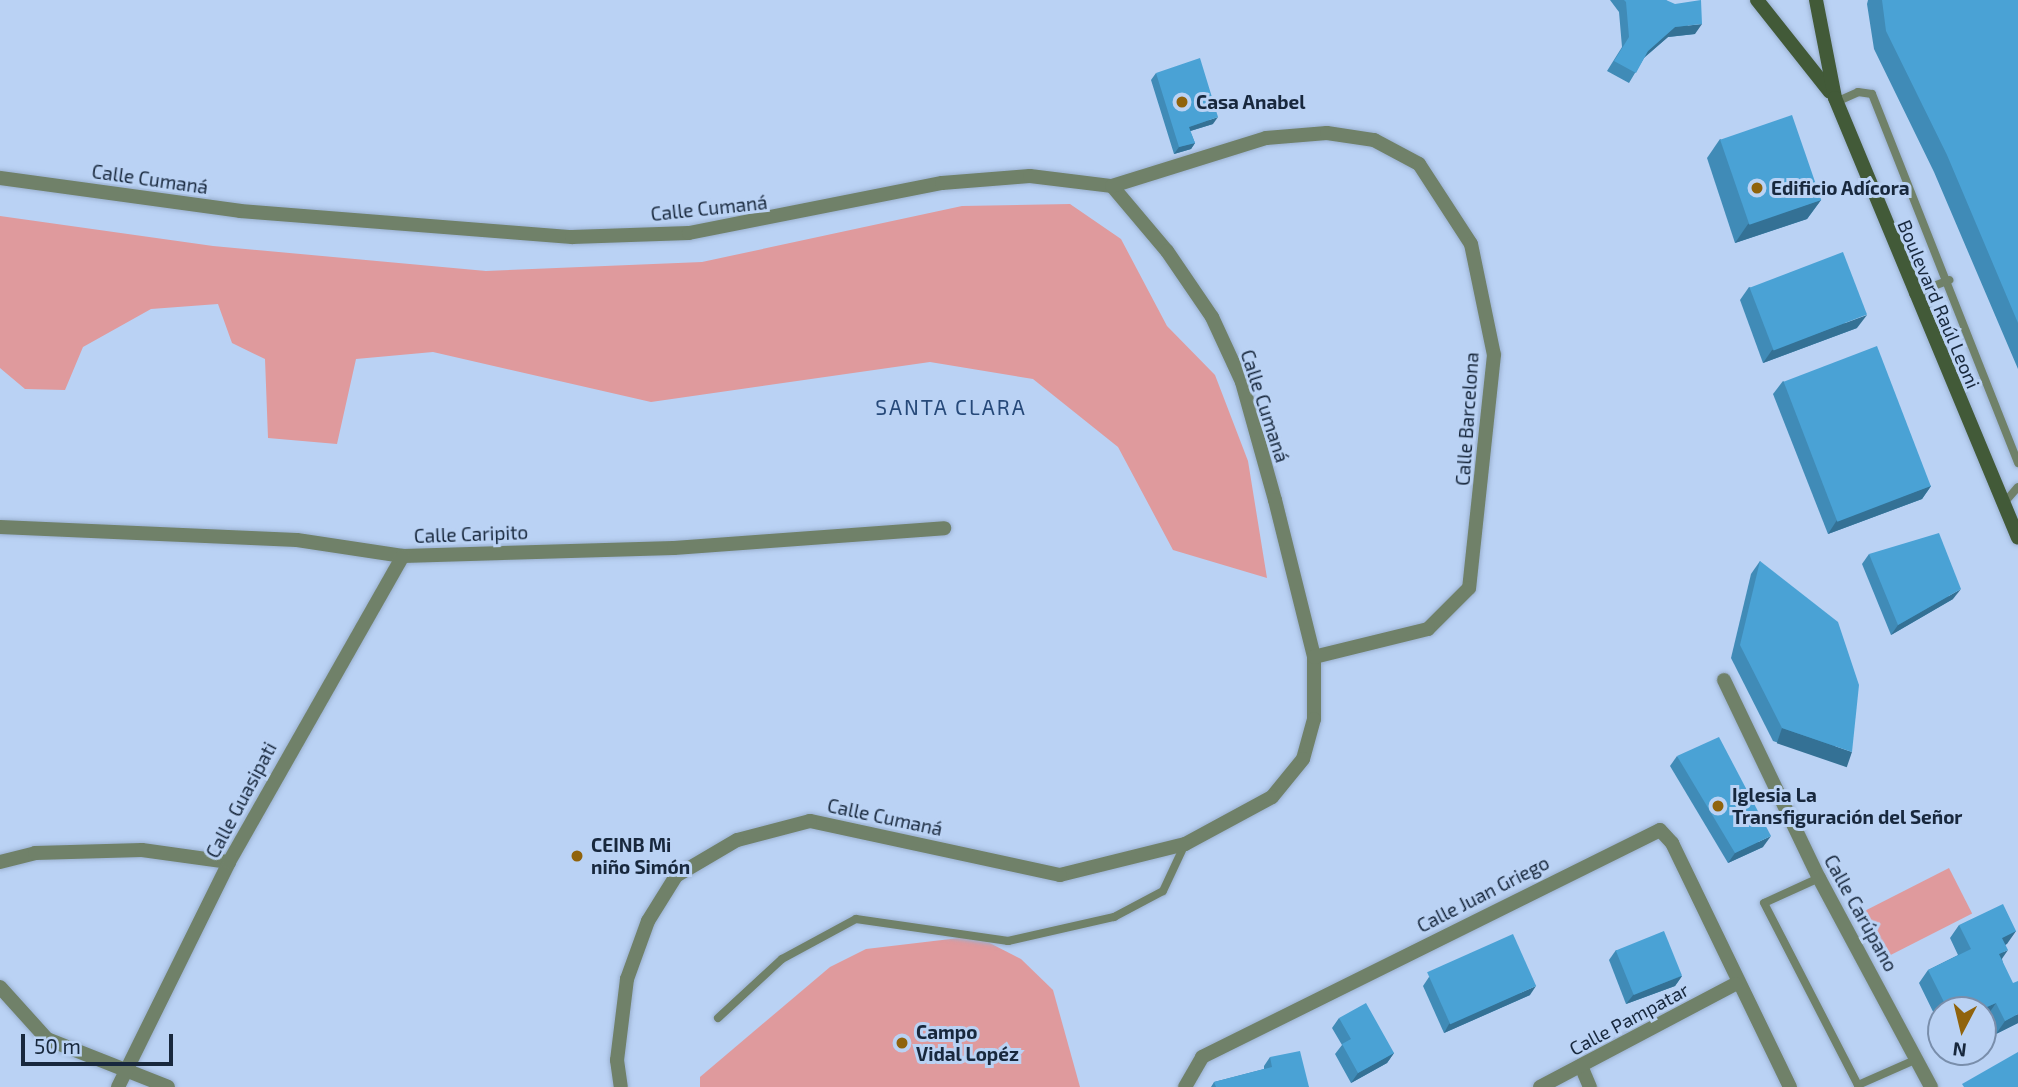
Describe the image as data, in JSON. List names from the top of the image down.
{
  "streets": {
    "main road": ["Boulevard Raúl Leoni"],
    "street": [
      "Calle Cumaná",
      "Calle Barcelona",
      "Calle Caripito",
      "Calle Guasipati",
      "Calle Juan Griego",
      "Calle Carúpano",
      "Calle Pampatar"
    ]
  },
  "crossings": [
    ["Calle Cumaná", "Calle Barcelona"],
    ["Calle Caripito", "Calle Guasipati"],
    ["Calle Juan Griego", "Calle Pampatar"]
  ],
  "districts": ["SANTA CLARA"],
  "places": [
    "Casa Anabel",
    "Edificio Adícora",
    "Iglesia La Transfiguración del Señor",
    "CEINB Mi niño Simón",
    "Campo Vidal Lopéz"
  ],
  "scale_bar": "50 m",
  "north": "bottom"
}
